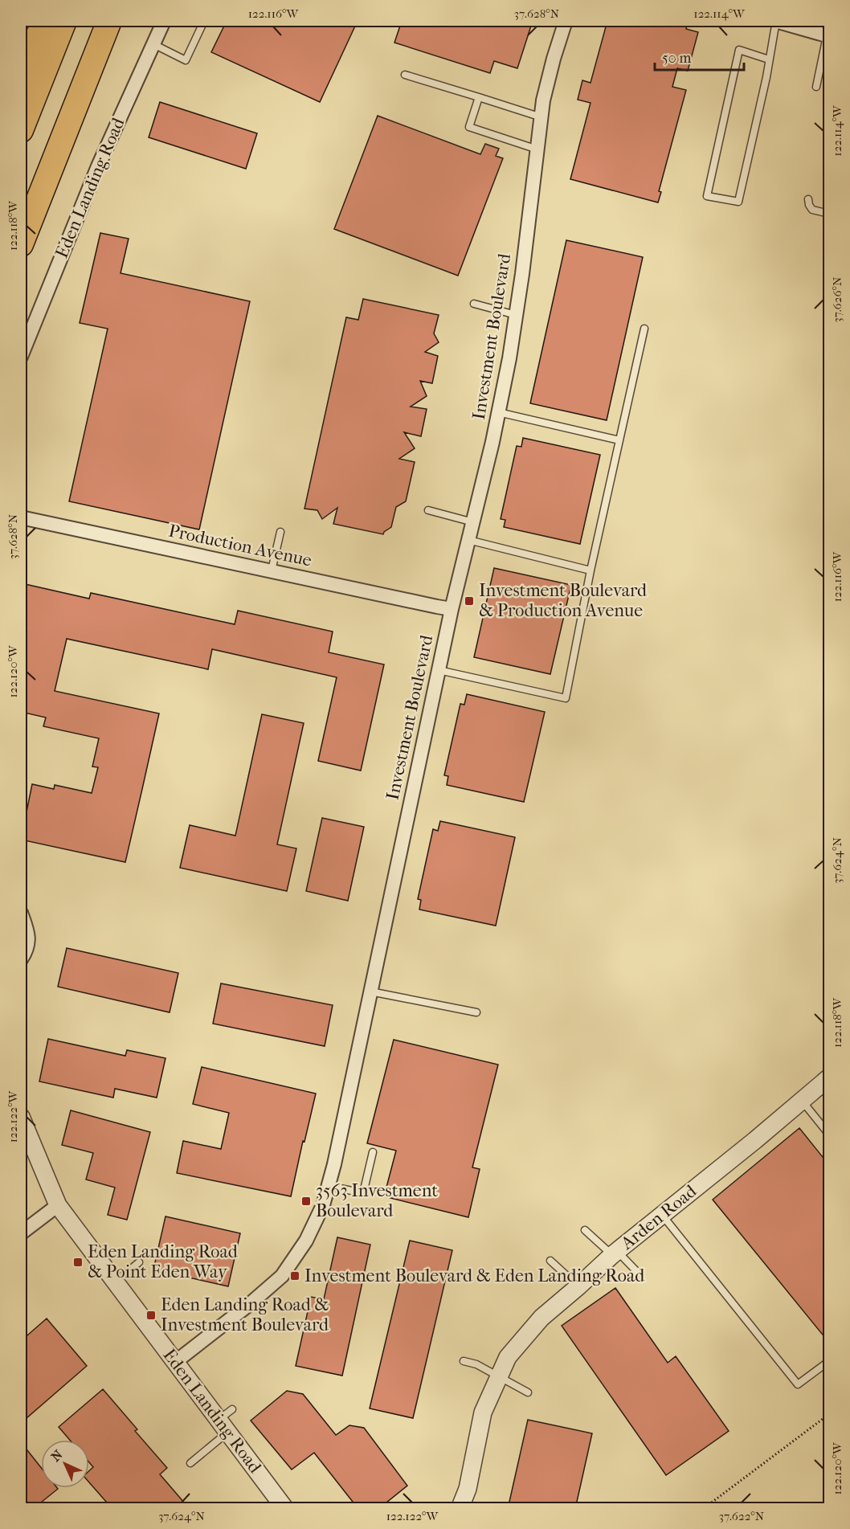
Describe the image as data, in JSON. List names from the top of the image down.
{
  "streets": {
    "street": [
      "Eden Landing Road",
      "Investment Boulevard",
      "Production Avenue",
      "Arden Road"
    ]
  },
  "crossings": [
    ["Eden Landing Road", "Investment Boulevard"],
    ["Investment Boulevard", "Production Avenue"]
  ],
  "places": {
    "transit": [
      "Investment Boulevard & Production Avenue",
      "3563 Investment Boulevard",
      "Eden Landing Road & Point Eden Way",
      "Investment Boulevard & Eden Landing Road",
      "Eden Landing Road & Investment Boulevard"
    ]
  },
  "scale_bar": "50 m",
  "north": "top left",
  "coordinates": [
    "122.116°W",
    "37.628°N",
    "122.114°W",
    "122.118°W",
    "37.626°N",
    "122.120°W",
    "37.624°N",
    "122.122°W",
    "37.622°N"
  ]
}
